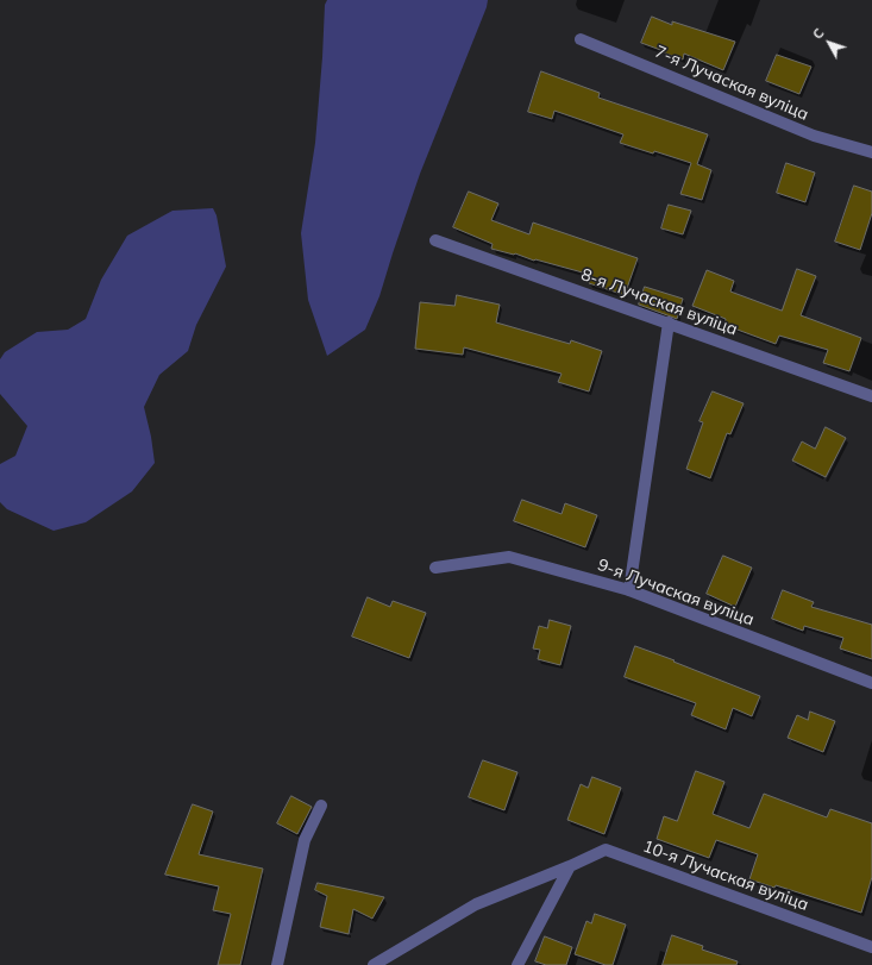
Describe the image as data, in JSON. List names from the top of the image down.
{
  "streets": {
    "street": [
      "7-я Лучаская вуліца",
      "8-я Лучаская вуліца",
      "9-я Лучаская вуліца",
      "10-я Лучаская вуліца"
    ]
  },
  "north": "top left"
}
